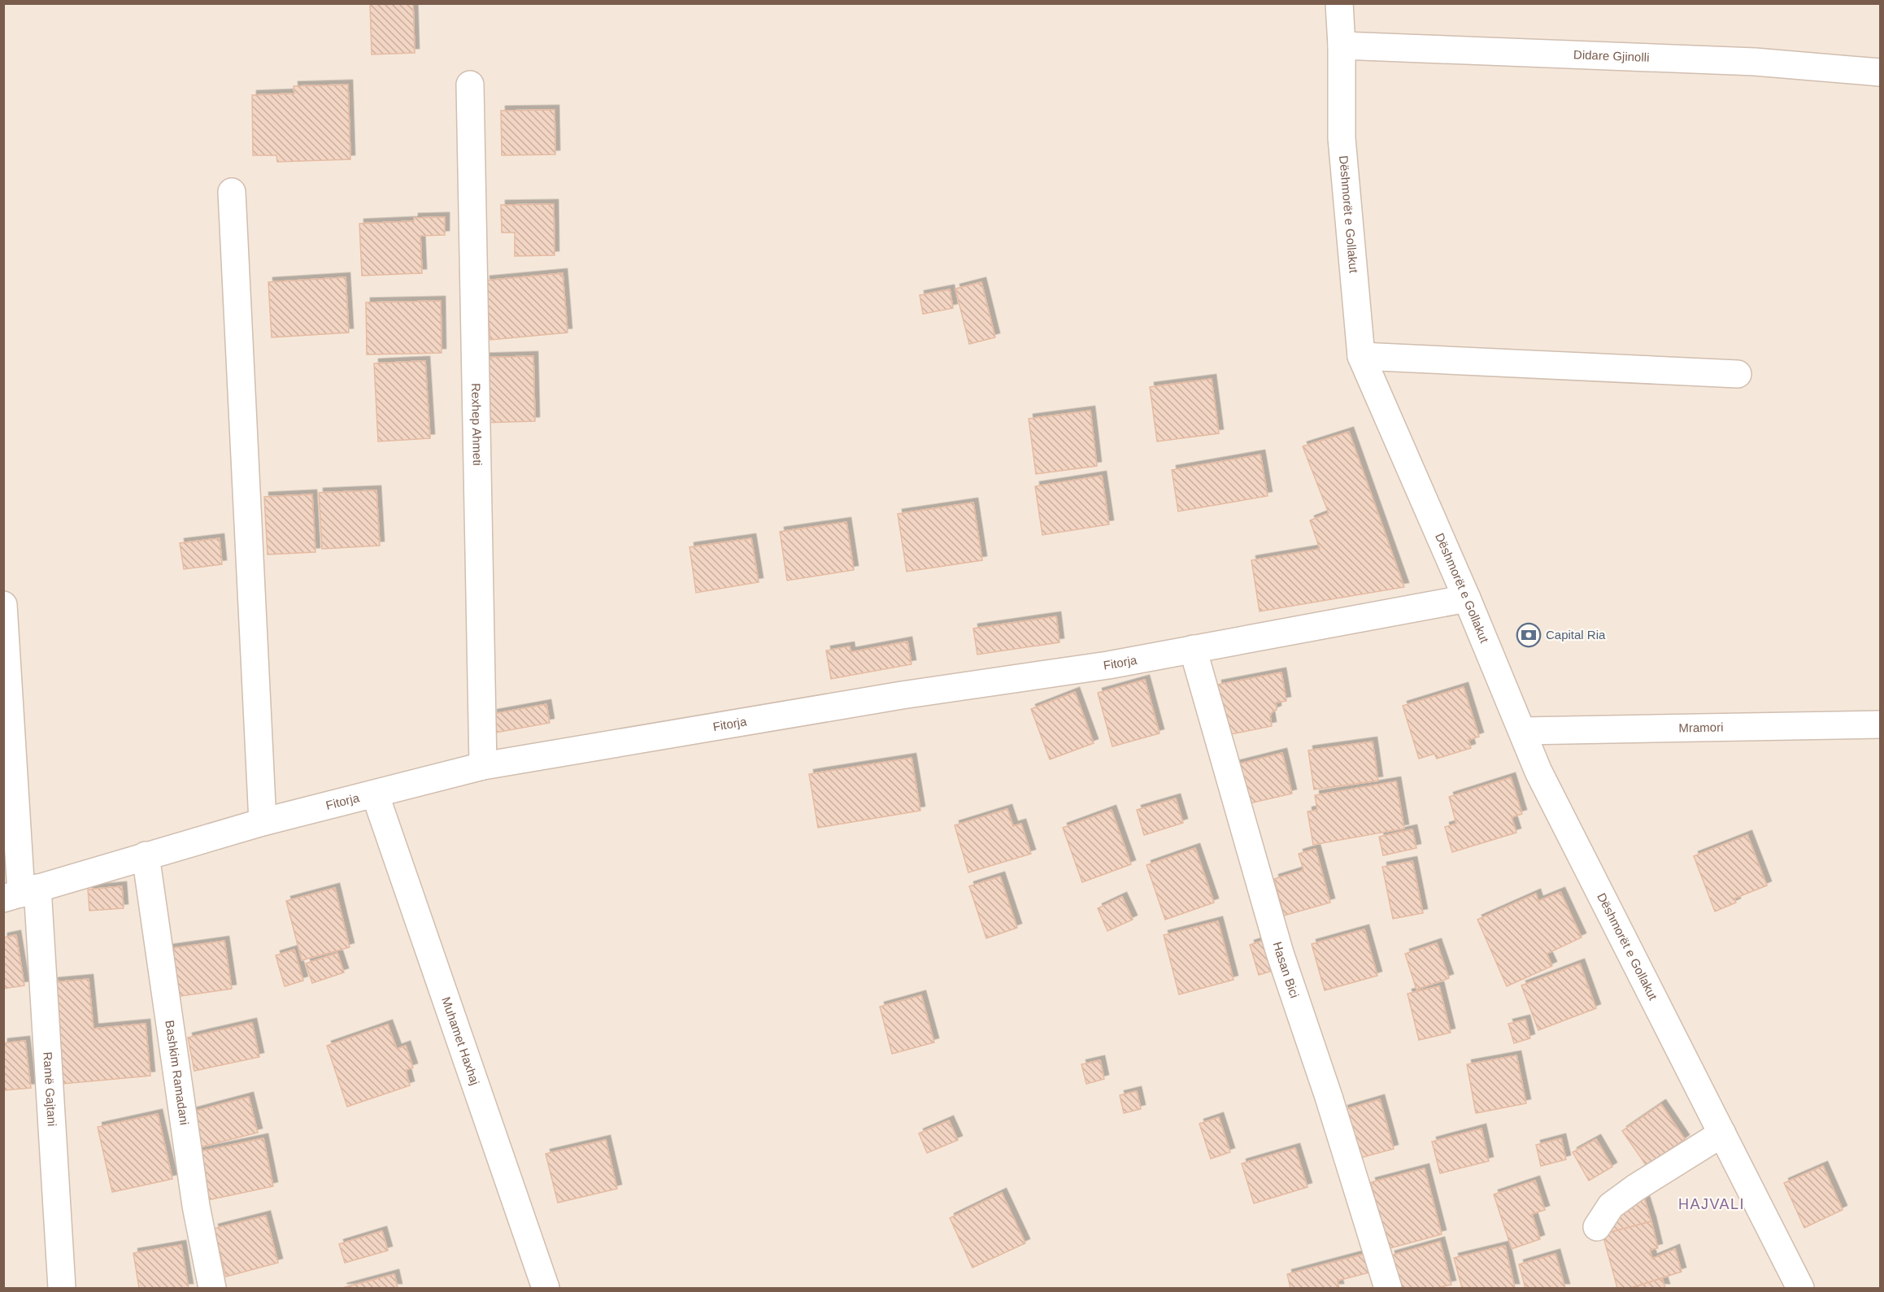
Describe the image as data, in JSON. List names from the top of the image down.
{
  "streets": {
    "street": [
      "Didare Gjinolli",
      "Dëshmorët e Gollakut",
      "Rexhep Ahmeti",
      "Fitorja",
      "Mramori",
      "Hasan Bici",
      "Muhamet Haxhaj",
      "Bashkim Ramadani",
      "Ramë Gajtani"
    ]
  },
  "crossings": [
    ["Didare Gjinolli", "Dëshmorët e Gollakut"],
    ["Dëshmorët e Gollakut", "Fitorja"],
    ["Dëshmorët e Gollakut", "Mramori"],
    ["Rexhep Ahmeti", "Fitorja"],
    ["Fitorja", "Hasan Bici"],
    ["Fitorja", "Muhamet Haxhaj"],
    ["Fitorja", "Bashkim Ramadani"],
    ["Fitorja", "Ramë Gajtani"]
  ],
  "districts": ["HAJVALI"],
  "places": {
    "bank": ["Capital Ria"]
  }
}
